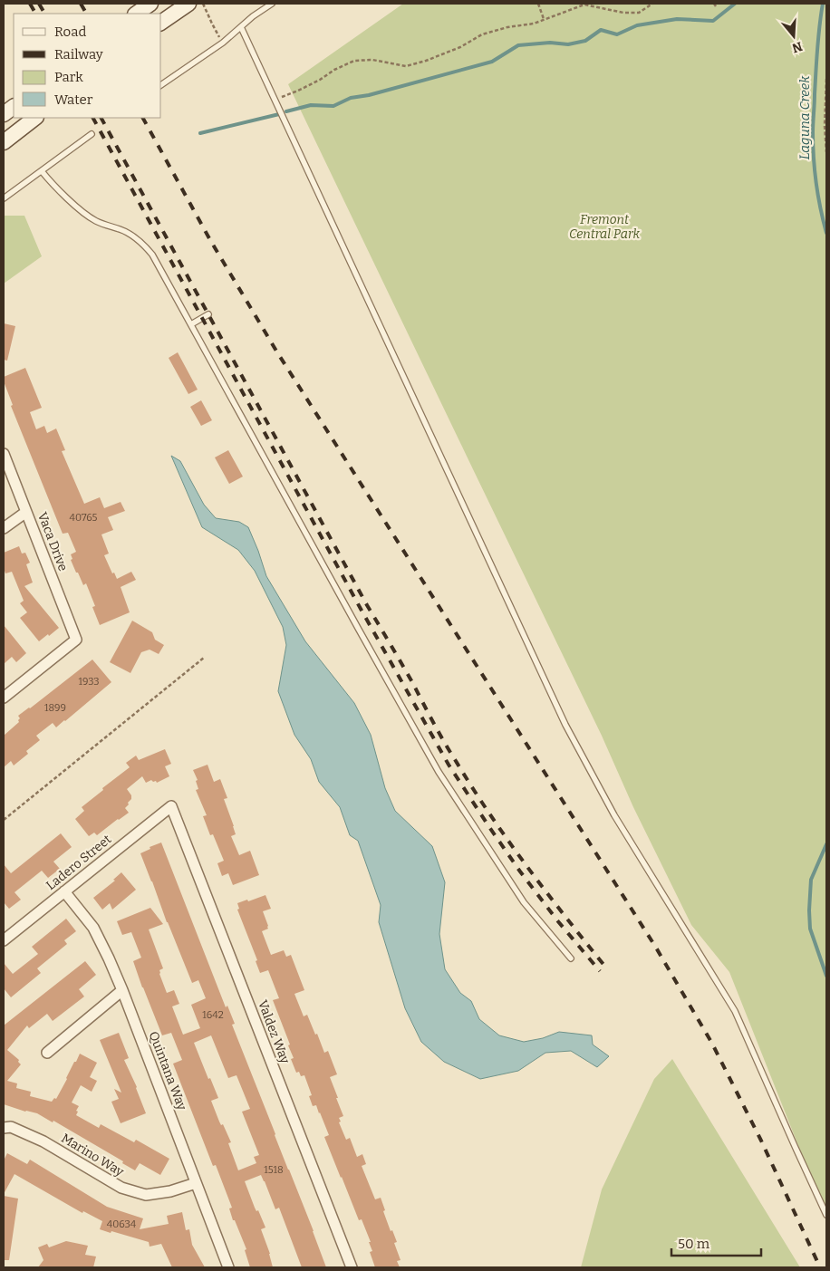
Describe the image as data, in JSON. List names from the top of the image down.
{
  "streets": {
    "street": [
      "Vaca Drive",
      "Ladero Street",
      "Valdez Way",
      "Quintana Way",
      "Marino Way"
    ]
  },
  "crossings": [
    ["Ladero Street", "Valdez Way"],
    ["Ladero Street", "Quintana Way"],
    ["Quintana Way", "Marino Way"]
  ],
  "water": ["Laguna Creek"],
  "parks": ["Fremont Central Park"],
  "house_numbers": [
    "40765",
    "1933",
    "1899",
    "1642",
    "1518",
    "40634"
  ],
  "legend": [
    "Road",
    "Railway",
    "Park",
    "Water"
  ],
  "scale_bar": "50 m",
  "north": "bottom"
}
